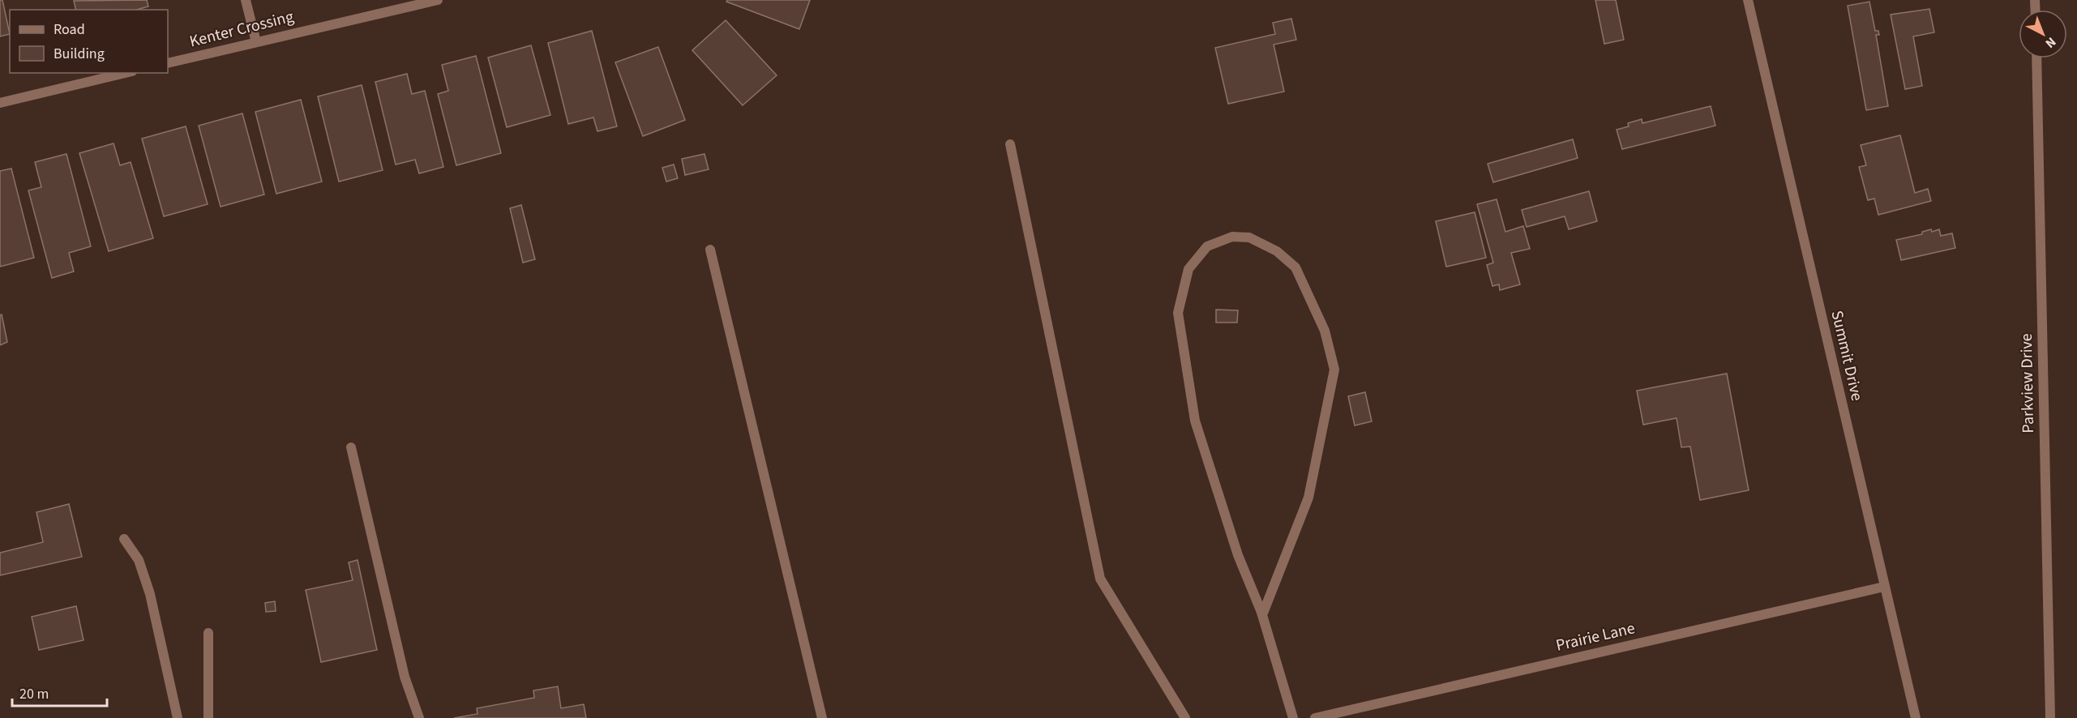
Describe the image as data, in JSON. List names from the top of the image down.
{
  "streets": {
    "street": [
      "Kenter Crossing",
      "Summit Drive",
      "Parkview Drive",
      "Prairie Lane"
    ]
  },
  "crossings": [
    ["Summit Drive", "Prairie Lane"]
  ],
  "legend": ["Road", "Building"],
  "scale_bar": "20 m",
  "north": "bottom right"
}
